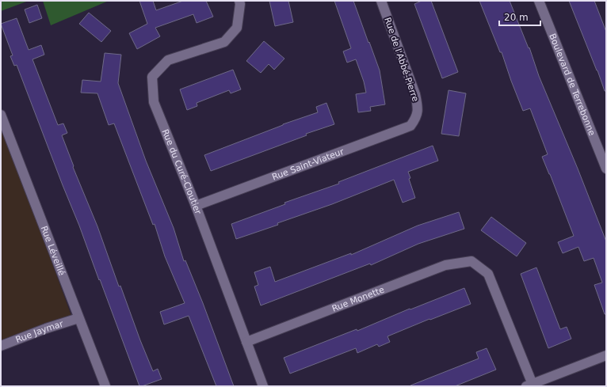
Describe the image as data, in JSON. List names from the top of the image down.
{
  "streets": {
    "street": [
      "Rue de l'Abbé-Pierre",
      "Boulevard de Terrebonne",
      "Rue Saint-Viateur",
      "Rue du Curé-Cloutier",
      "Rue Léveillé",
      "Rue Monette",
      "Rue Jaymar"
    ]
  },
  "crossings": [
    ["Rue de l'Abbé-Pierre", "Rue Saint-Viateur"],
    ["Rue Saint-Viateur", "Rue du Curé-Cloutier"],
    ["Rue du Curé-Cloutier", "Rue Monette"],
    ["Rue Léveillé", "Rue Jaymar"]
  ],
  "scale_bar": "20 m"
}
